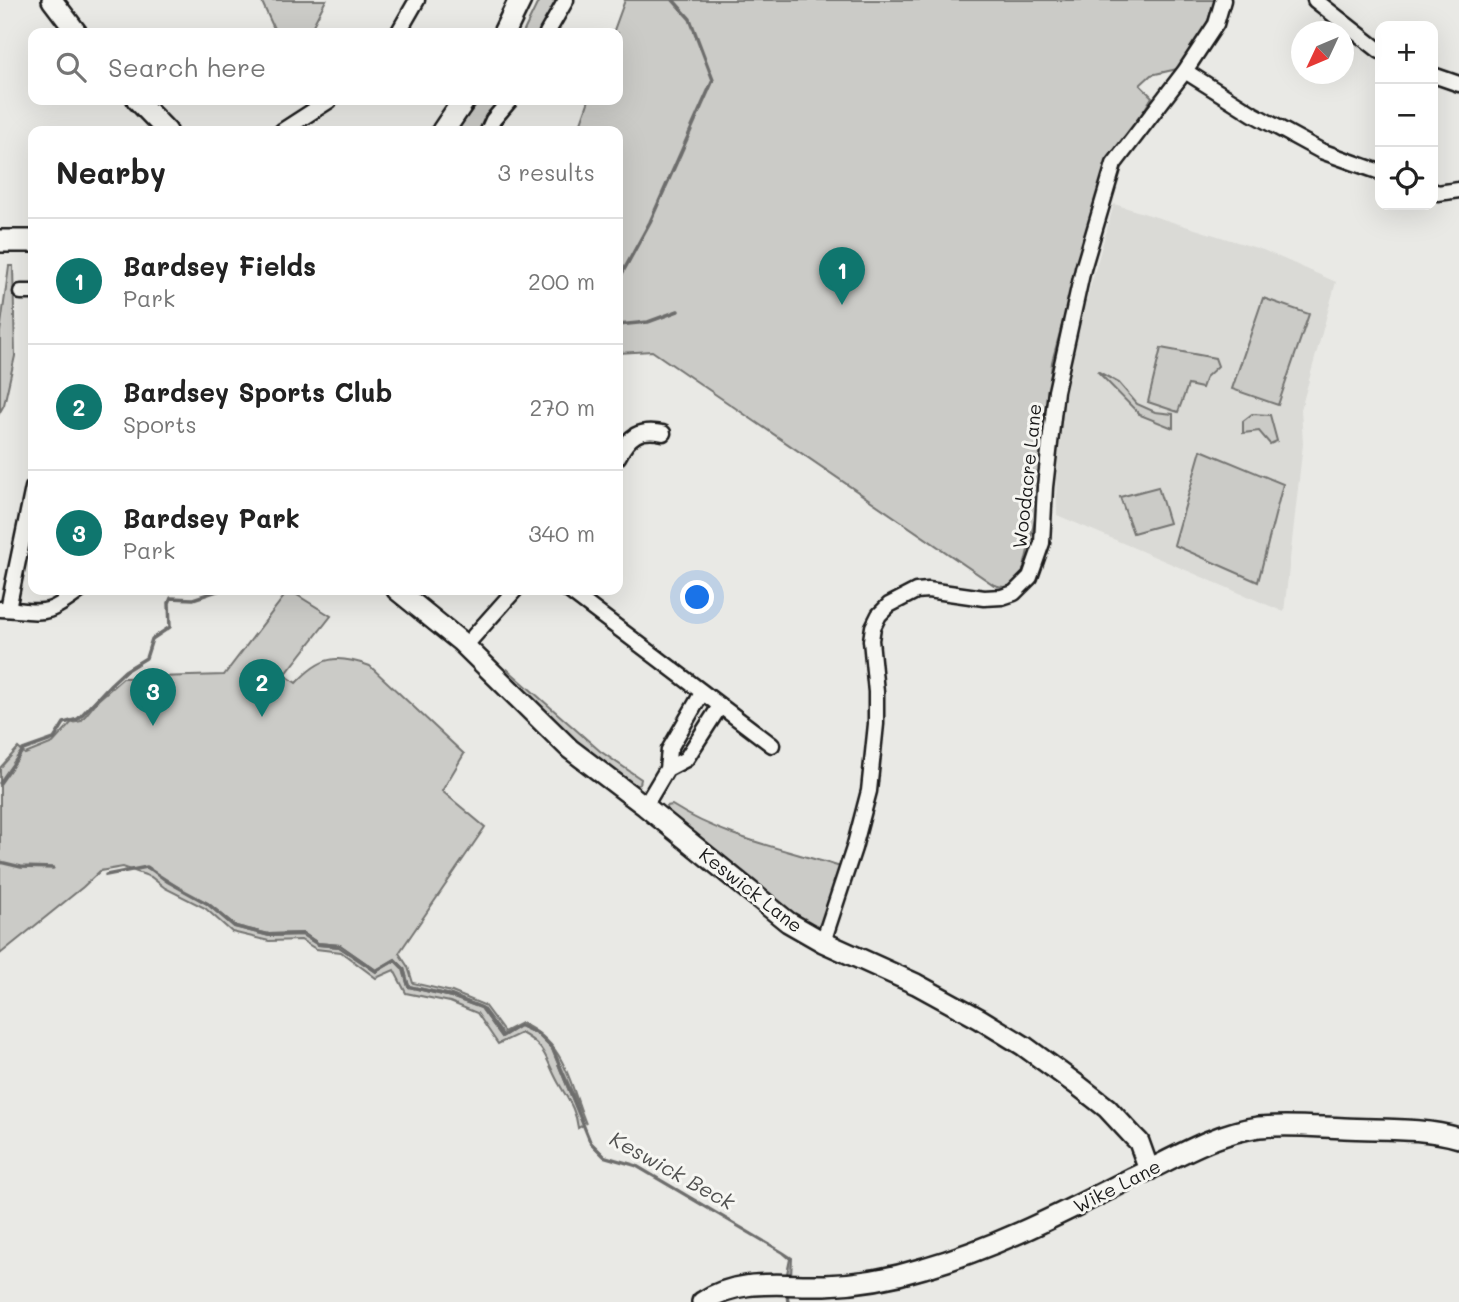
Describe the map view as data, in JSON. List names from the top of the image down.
{
  "streets": {
    "street": ["Woodacre Lane", "Keswick Lane", "Wike Lane"]
  },
  "crossings": [
    ["Woodacre Lane", "Keswick Lane"],
    ["Keswick Lane", "Wike Lane"]
  ],
  "water": ["Keswick Beck"],
  "north": "bottom left",
  "page": {
    "map_buttons": ["+", "−"],
    "search": "Search here",
    "heading": ["Nearby", "3 results"],
    "list": [
      {
        "mark": "1",
        "name": "Bardsey Fields",
        "note": "Park",
        "value": "200 m"
      },
      {
        "mark": "2",
        "name": "Bardsey Sports Club",
        "note": "Sports",
        "value": "270 m"
      },
      {
        "mark": "3",
        "name": "Bardsey Park",
        "note": "Park",
        "value": "340 m"
      }
    ],
    "pins": ["1", "2", "3"]
  }
}
